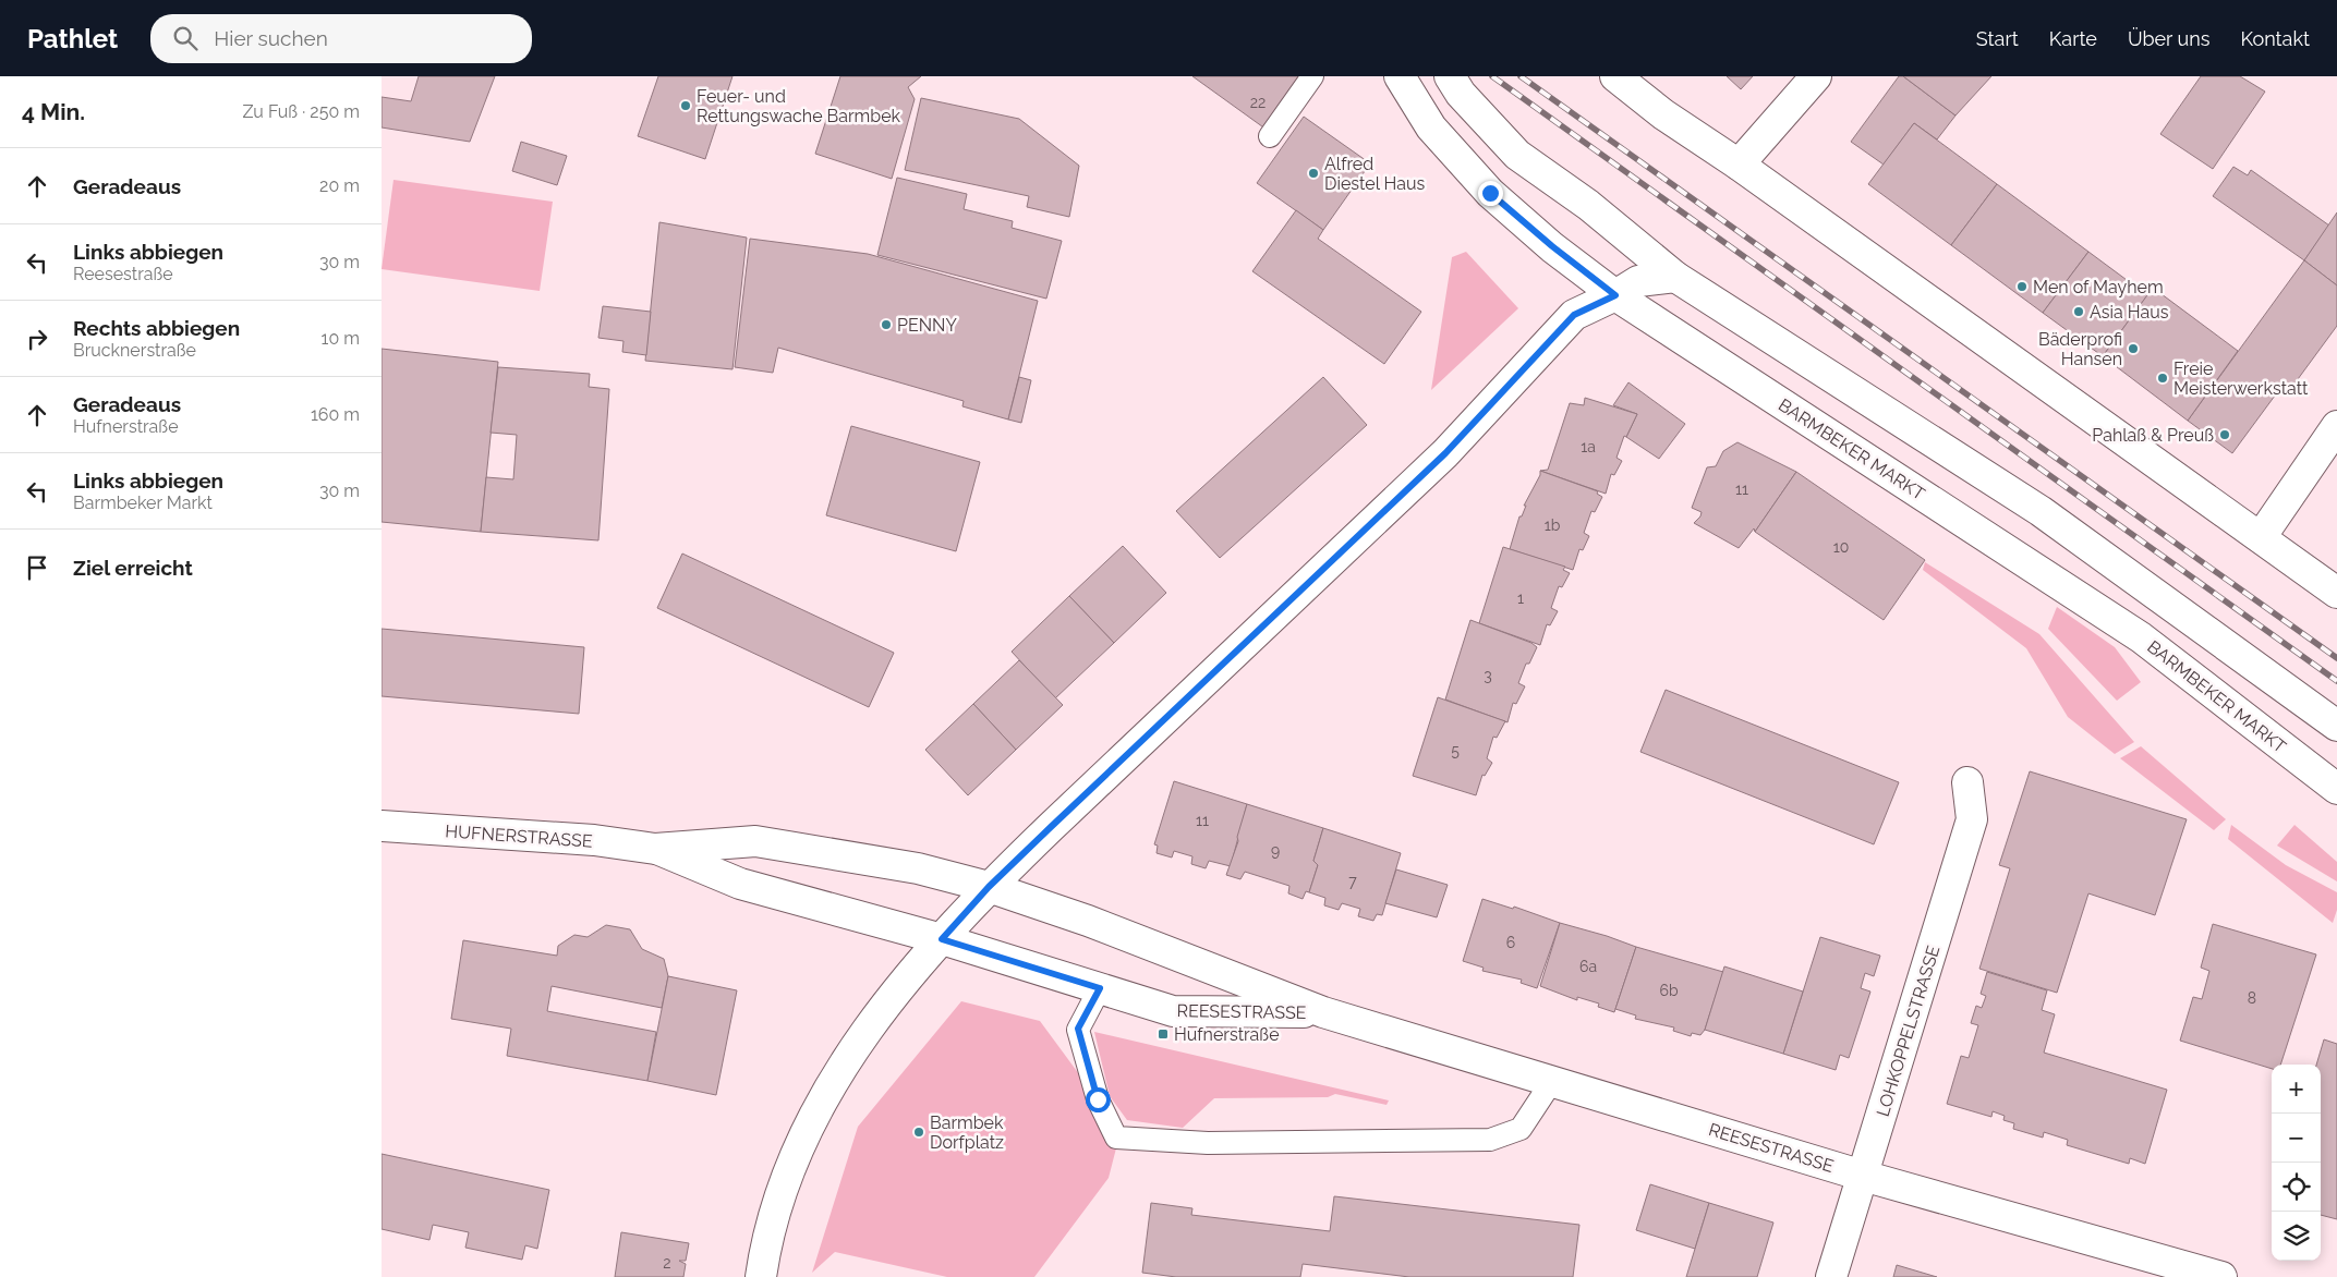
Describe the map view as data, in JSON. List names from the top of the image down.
{
  "streets": {
    "main road": [
      "BARMBEKER MARKT",
      "HUFNERSTRASSE",
      "REESESTRASSE",
      "LOHKOPPELSTRASSE"
    ]
  },
  "crossings": [
    ["HUFNERSTRASSE", "REESESTRASSE"],
    ["REESESTRASSE", "LOHKOPPELSTRASSE"]
  ],
  "places": {
    "other": [
      "Feuer- und Rettungswache Barmbek",
      "Alfred Diestel Haus",
      "Men of Mayhem",
      "Asia Haus",
      "PENNY",
      "Bäderprofi Hansen",
      "Freie Meisterwerkstatt",
      "Pahlaß & Preuß",
      "Barmbek Dorfplatz"
    ],
    "transit": ["Hufnerstraße"]
  },
  "house_numbers": [
    "22",
    "1a",
    "11",
    "1b",
    "10",
    "1",
    "3",
    "5",
    "11",
    "9",
    "7",
    "6",
    "6a",
    "6b",
    "8",
    "2"
  ],
  "page": {
    "header": "Pathlet",
    "search": "Hier suchen",
    "nav": [
      "Start",
      "Karte",
      "Über uns",
      "Kontakt"
    ],
    "heading": ["4 Min.", "Zu Fuß · 250 m"],
    "list": [
      ["Geradeaus", "20 m"],
      ["Links abbiegen", "Reesestraße", "30 m"],
      ["Rechts abbiegen", "Brucknerstraße", "10 m"],
      ["Geradeaus", "Hufnerstraße", "160 m"],
      ["Links abbiegen", "Barmbeker Markt", "30 m"],
      "Ziel erreicht"
    ],
    "map_buttons": ["+", "−"]
  }
}
